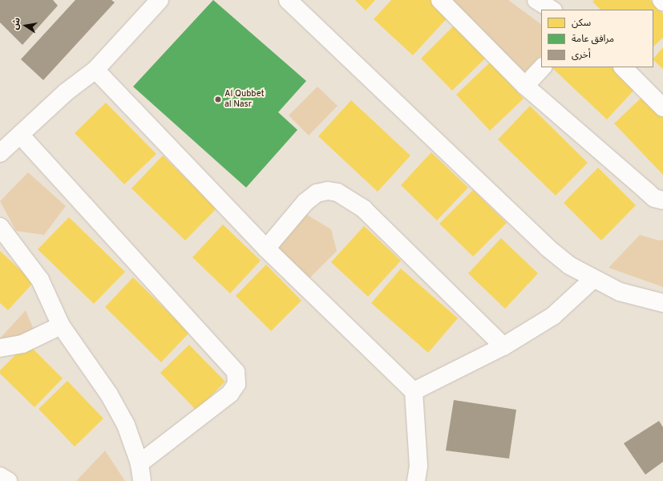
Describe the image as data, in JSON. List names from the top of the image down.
{
  "places": ["Al Qubbet al Nasr"],
  "legend": ["سكن", "مرافق عامة", "أخرى"],
  "north": "left"
}
